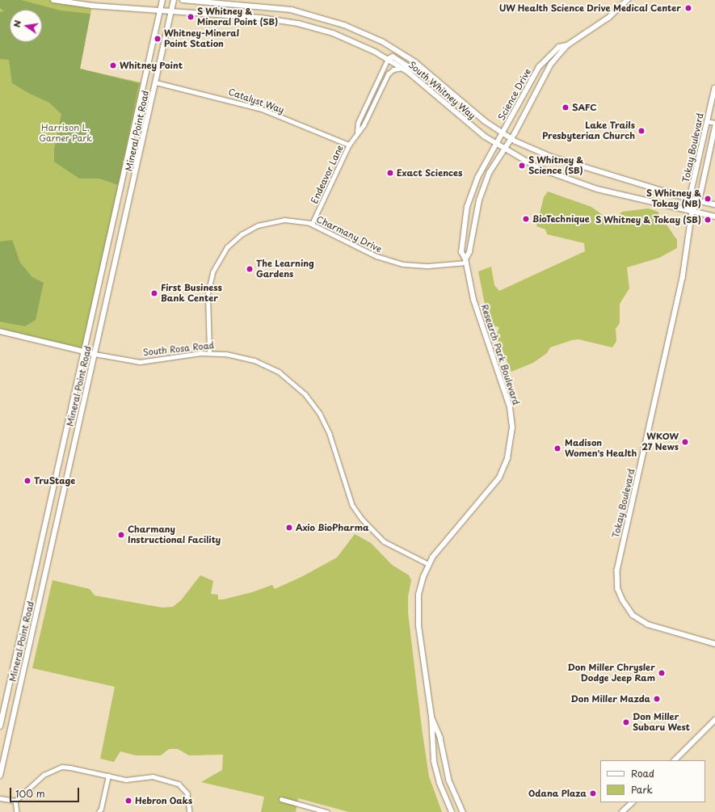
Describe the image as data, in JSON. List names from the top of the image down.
{
  "streets": {
    "main road": ["South Whitney Way", "Mineral Point Road"],
    "street": [
      "Science Drive",
      "Catalyst Way",
      "Tokay Boulevard",
      "Endeavor Lane",
      "Charmany Drive",
      "South Rosa Road",
      "Research Park Boulevard"
    ]
  },
  "crossings": [
    ["South Whitney Way", "Science Drive"],
    ["South Whitney Way", "Mineral Point Road"],
    ["South Whitney Way", "Tokay Boulevard"],
    ["South Whitney Way", "Endeavor Lane"],
    ["South Whitney Way", "Research Park Boulevard"],
    ["Science Drive", "Research Park Boulevard"],
    ["Catalyst Way", "Mineral Point Road"],
    ["Catalyst Way", "Endeavor Lane"],
    ["Mineral Point Road", "South Rosa Road"],
    ["Endeavor Lane", "Charmany Drive"],
    ["Charmany Drive", "South Rosa Road"],
    ["Charmany Drive", "Research Park Boulevard"],
    ["South Rosa Road", "Research Park Boulevard"]
  ],
  "parks": ["Harrison L. Garner Park"],
  "places": [
    "UW Health Science Drive Medical Center",
    "S Whitney & Mineral Point (SB)",
    "Whitney-Mineral Point Station",
    "Whitney Point",
    "SAFC",
    "Lake Trails Presbyterian Church",
    "S Whitney & Science (SB)",
    "Exact Sciences",
    "S Whitney & Tokay (NB)",
    "BioTechnique",
    "S Whitney & Tokay (SB)",
    "The Learning Gardens",
    "First Business Bank Center",
    "WKOW 27 News",
    "Madison Women's Health",
    "TruStage",
    "Axio BioPharma",
    "Charmany Instructional Facility",
    "Don Miller Chrysler Dodge Jeep Ram",
    "Don Miller Mazda",
    "Don Miller Subaru West",
    "Odana Plaza",
    "Hebron Oaks"
  ],
  "legend": ["Road", "Park"],
  "scale_bar": "100 m",
  "north": "left"
}
